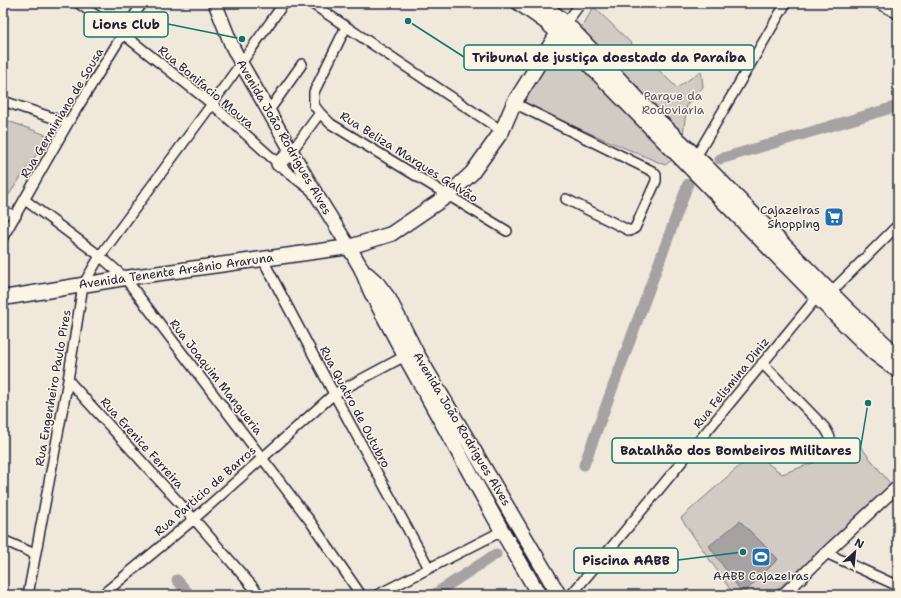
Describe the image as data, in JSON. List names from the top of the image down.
{
  "streets": {
    "main road": ["Avenida João Rodrigues Alves", "Avenida Tenente Arsênio Araruna"],
    "street": [
      "Rua Bonifacio Moura",
      "Rua Germiniano de Sousa",
      "Rua Beliza Marques Galvão",
      "Rua Joaquim Mangueria",
      "Rua Felismina Diniz",
      "Rua Engenheiro Paulo Pires",
      "Rua Quatro de Outubro",
      "Rua Erenice Ferreira",
      "Rua Particio de Barros"
    ]
  },
  "crossings": [
    ["Rua Bonifacio Moura", "Rua Germiniano de Sousa"],
    ["Rua Bonifacio Moura", "Avenida João Rodrigues Alves"],
    ["Rua Bonifacio Moura", "Rua Engenheiro Paulo Pires"],
    ["Rua Germiniano de Sousa", "Rua Joaquim Mangueria"],
    ["Avenida João Rodrigues Alves", "Avenida Tenente Arsênio Araruna"],
    ["Avenida João Rodrigues Alves", "Rua Engenheiro Paulo Pires"],
    ["Avenida João Rodrigues Alves", "Rua Particio de Barros"],
    ["Rua Beliza Marques Galvão", "Avenida Tenente Arsênio Araruna"],
    ["Avenida Tenente Arsênio Araruna", "Rua Joaquim Mangueria"],
    ["Avenida Tenente Arsênio Araruna", "Rua Engenheiro Paulo Pires"],
    ["Avenida Tenente Arsênio Araruna", "Rua Quatro de Outubro"],
    ["Rua Joaquim Mangueria", "Rua Engenheiro Paulo Pires"],
    ["Rua Joaquim Mangueria", "Rua Particio de Barros"],
    ["Rua Engenheiro Paulo Pires", "Rua Erenice Ferreira"],
    ["Rua Quatro de Outubro", "Rua Particio de Barros"],
    ["Rua Erenice Ferreira", "Rua Particio de Barros"]
  ],
  "parks": ["Parque da Rodoviaria"],
  "places": {
    "other": [
      "Tribunal de justiça doestado da Paraíba",
      "Lions Club",
      "Batalhão dos Bombeiros Militares",
      "Piscina AABB"
    ],
    "supermarket": ["Cajazeiras Shopping"],
    "sports": ["AABB Cajazeiras"]
  },
  "north": "top right"
}
